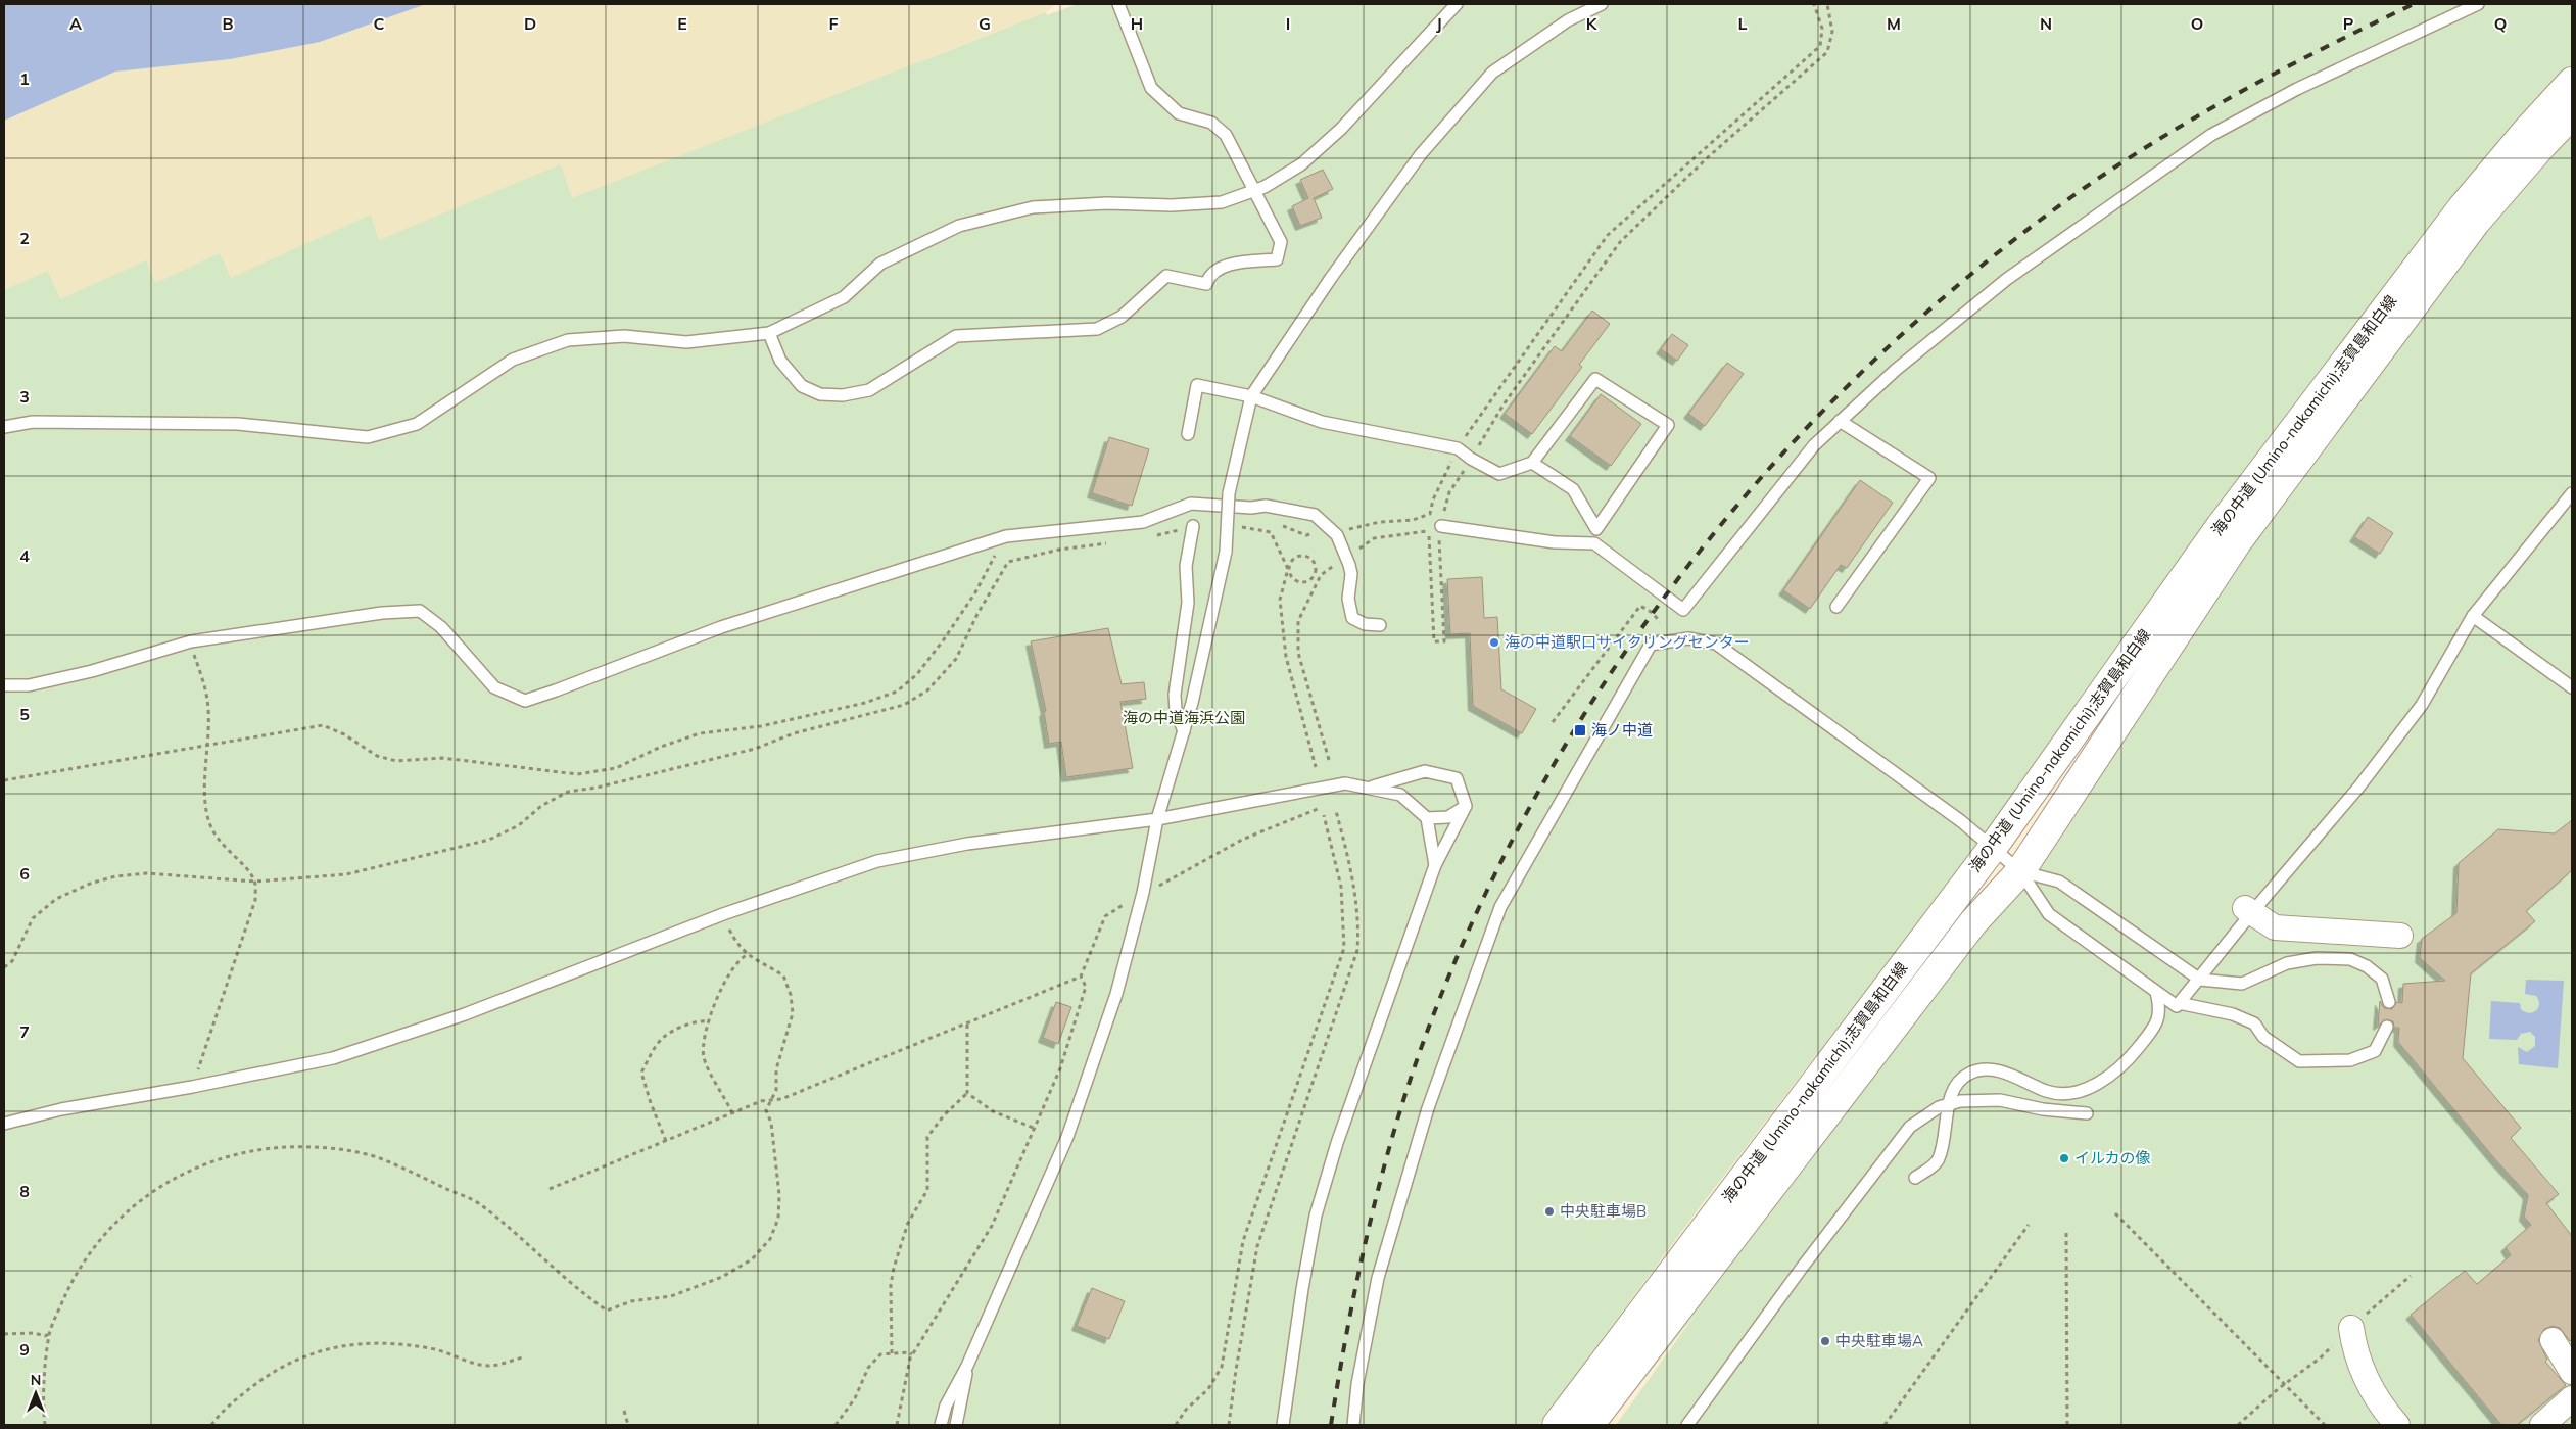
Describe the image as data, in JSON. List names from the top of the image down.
{
  "streets": {
    "main road": ["海の中道 (Umino-nakamichi);志賀島和白線"]
  },
  "parks": ["海の中道海浜公園"],
  "places": {
    "other": [
      "海の中道駅口サイクリングセンター",
      "イルカの像",
      "中央駐車場B",
      "中央駐車場A"
    ],
    "transit": ["海ノ中道"]
  },
  "north": "top",
  "grid": {
    "columns": [
      "A",
      "B",
      "C",
      "D",
      "E",
      "F",
      "G",
      "H",
      "I",
      "J",
      "K",
      "L",
      "M",
      "N",
      "O",
      "P",
      "Q"
    ],
    "rows": [
      "1",
      "2",
      "3",
      "4",
      "5",
      "6",
      "7",
      "8",
      "9"
    ]
  }
}
